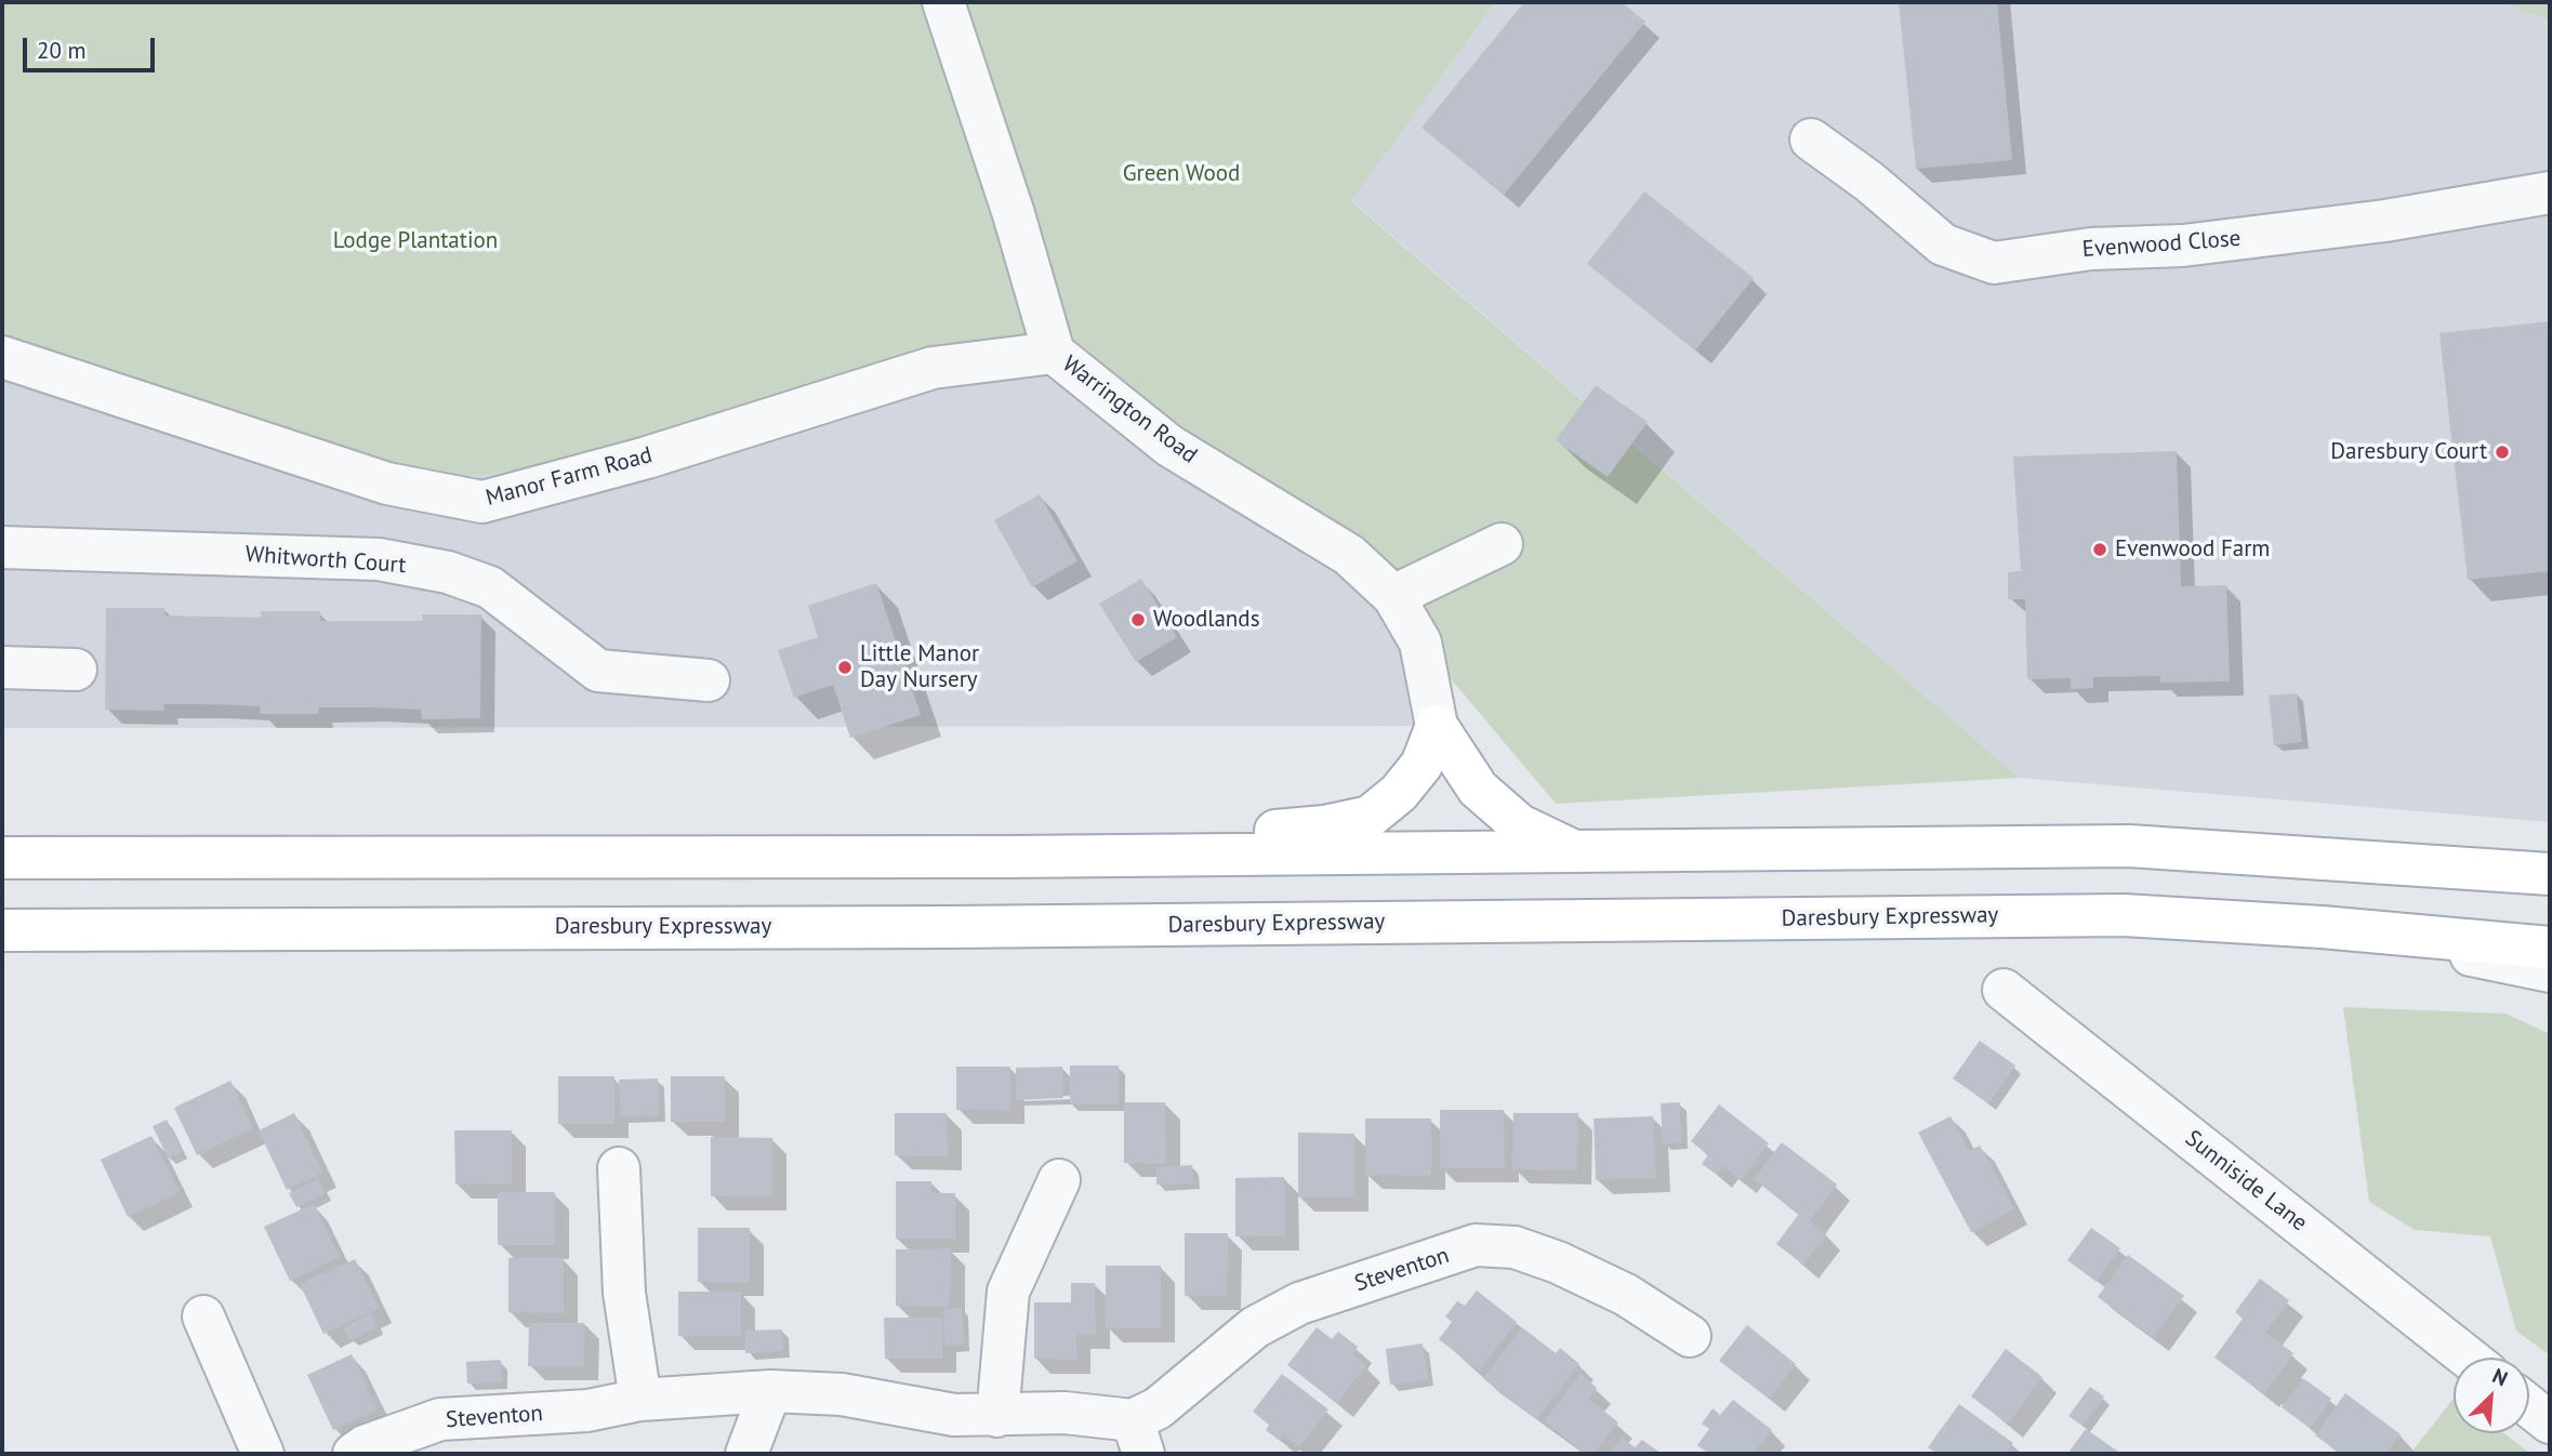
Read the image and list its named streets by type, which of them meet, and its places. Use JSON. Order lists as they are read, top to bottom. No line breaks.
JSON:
{"streets":{"main road":["Daresbury Expressway"],"street":["Evenwood Close","Warrington Road","Manor Farm Road","Whitworth Court","Sunniside Lane","Steventon"]},"crossings":[["Warrington Road","Manor Farm Road"]],"parks":["Green Wood","Lodge Plantation"],"places":["Daresbury Court","Evenwood Farm","Woodlands","Little Manor Day Nursery"],"scale_bar":"20 m","north":"top right"}
